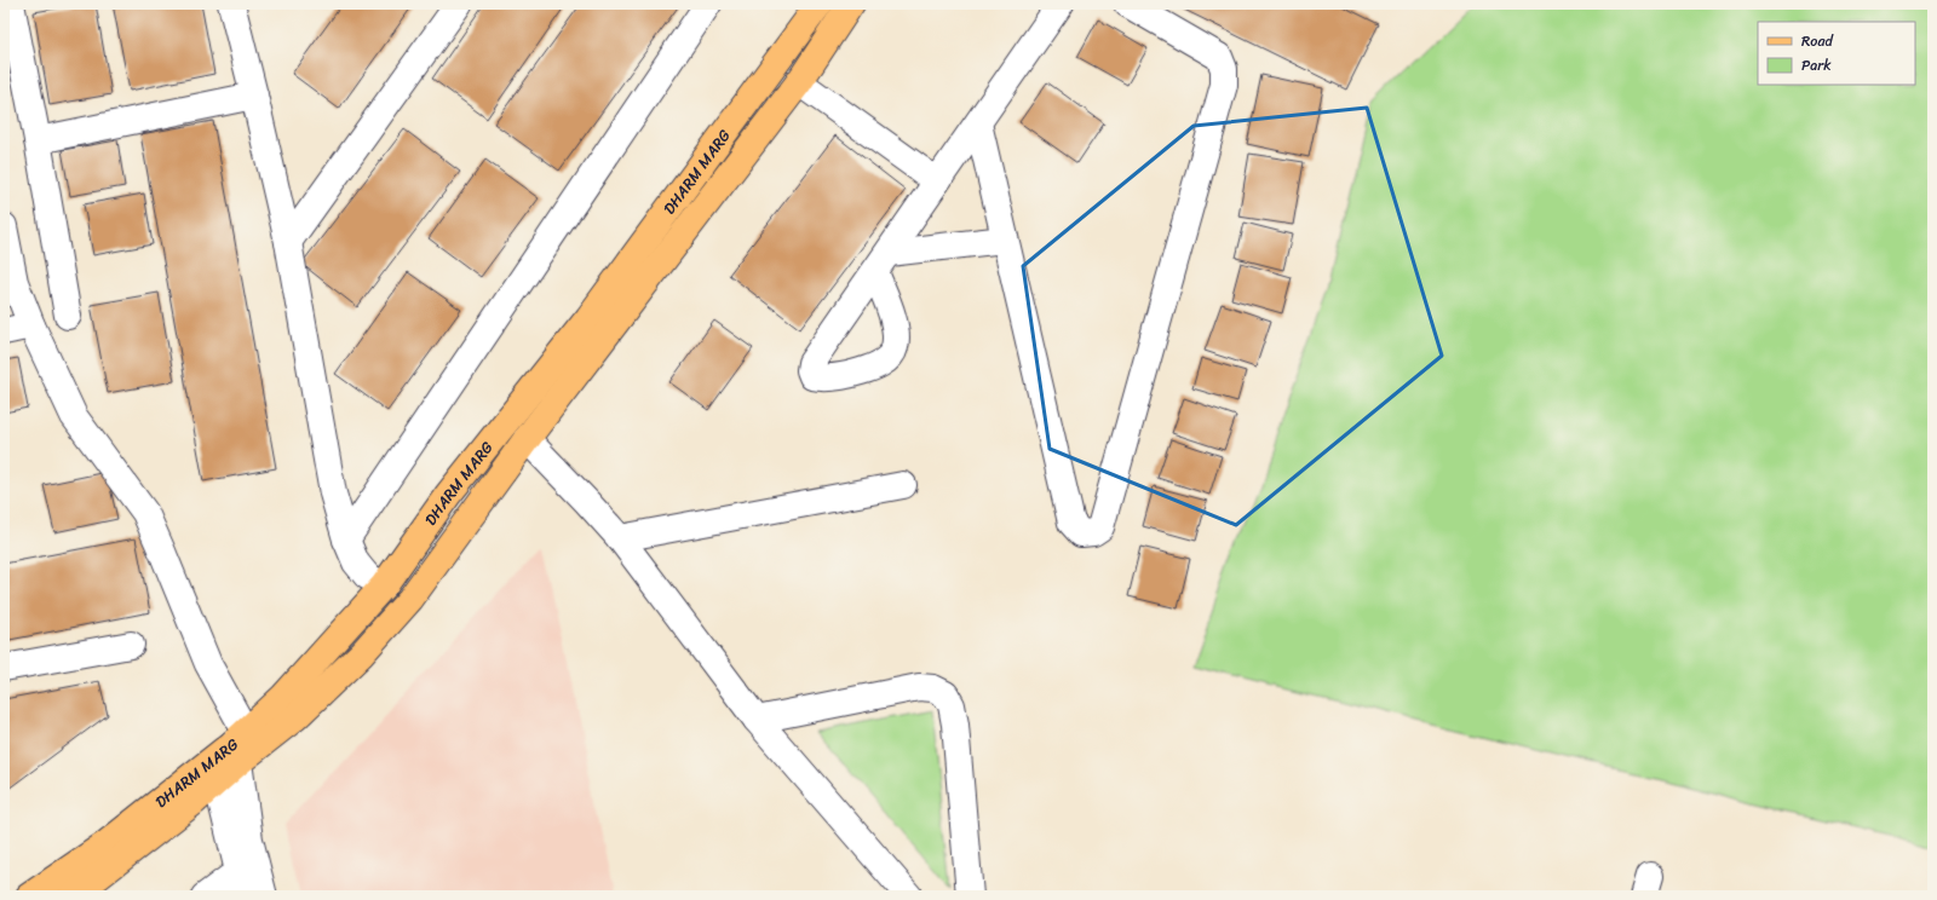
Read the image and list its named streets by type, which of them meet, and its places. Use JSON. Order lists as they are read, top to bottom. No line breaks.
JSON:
{"streets":{"main road":["DHARM MARG"]},"legend":["Road","Park"]}
